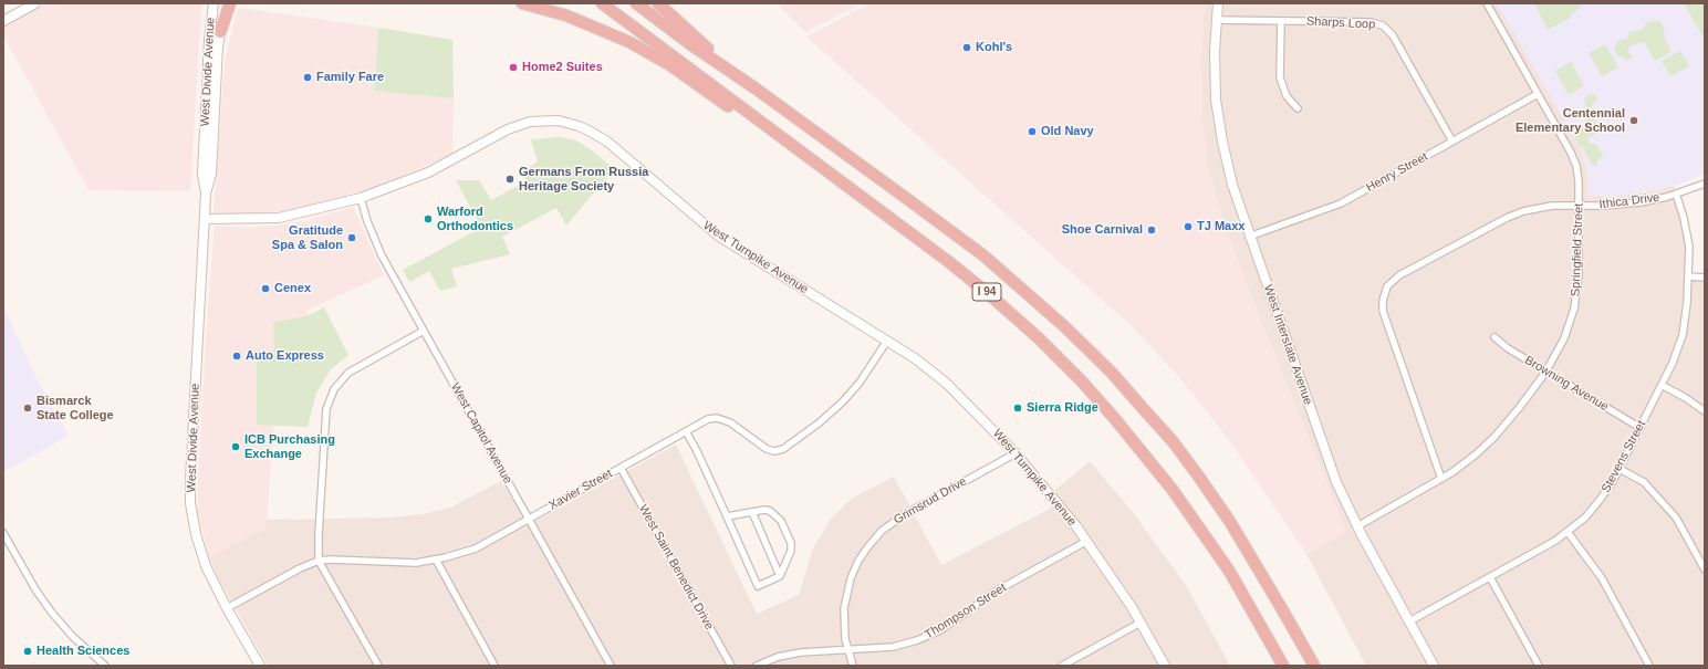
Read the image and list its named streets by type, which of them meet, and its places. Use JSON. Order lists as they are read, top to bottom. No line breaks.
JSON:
{"streets":{"highway":["I 94"],"street":["Sharps Loop","West Divide Avenue","Henry Street","Ithica Drive","Springfield Street","West Turnpike Avenue","West Interstate Avenue","Browning Avenue","West Capitol Avenue","Stevens Street","Xavier Street","Grimsrud Drive","West Saint Benedict Drive","Thompson Street"]},"crossings":[["Sharps Loop","Henry Street"],["Sharps Loop","West Interstate Avenue"],["West Divide Avenue","West Turnpike Avenue"],["West Divide Avenue","Xavier Street"],["Henry Street","Springfield Street"],["Henry Street","West Interstate Avenue"],["Ithica Drive","Springfield Street"],["Ithica Drive","Stevens Street"],["Springfield Street","West Interstate Avenue"],["Springfield Street","Browning Avenue"],["West Turnpike Avenue","West Capitol Avenue"],["West Turnpike Avenue","Xavier Street"],["West Turnpike Avenue","Grimsrud Drive"],["West Turnpike Avenue","Thompson Street"],["West Interstate Avenue","Stevens Street"],["Browning Avenue","Stevens Street"],["West Capitol Avenue","Xavier Street"],["Xavier Street","West Saint Benedict Drive"],["Grimsrud Drive","Thompson Street"]],"places":["Kohl's","Home2 Suites","Family Fare","Centennial Elementary School","Old Navy","Germans From Russia Heritage Society","Warford Orthodontics","TJ Maxx","Shoe Carnival","Gratitude Spa & Salon","Cenex","Auto Express","Bismarck State College","Sierra Ridge","ICB Purchasing Exchange","Health Sciences"]}
